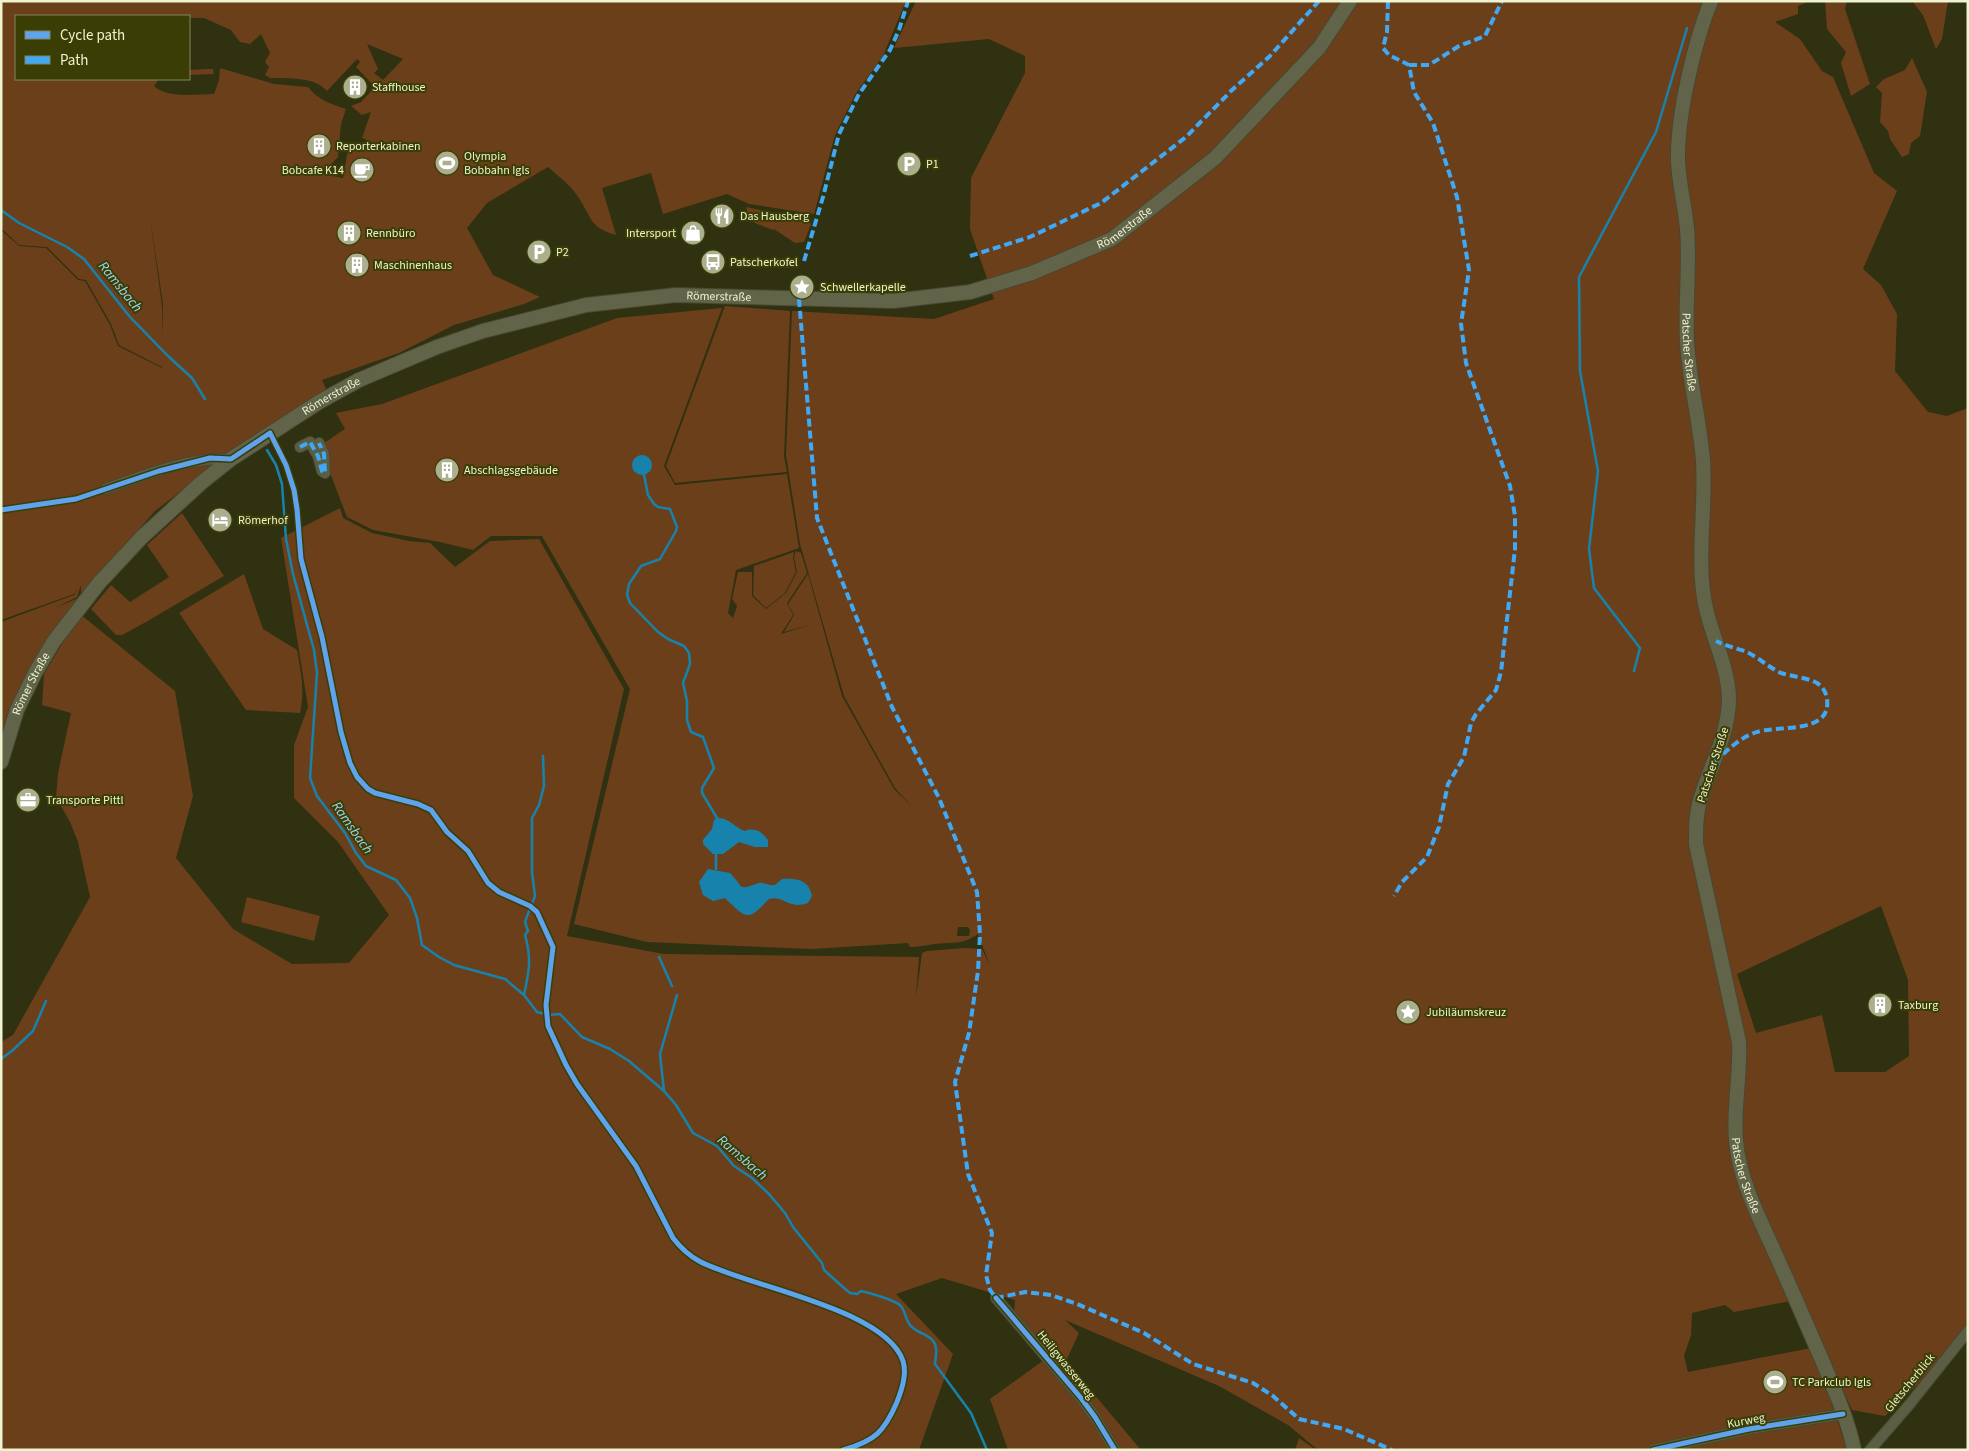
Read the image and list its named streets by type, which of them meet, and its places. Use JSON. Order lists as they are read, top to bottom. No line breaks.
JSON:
{"streets":{"main road":["Römerstraße","Patscher Straße","Römer Straße"],"street":["Heiligwasserweg","Gletscherblick","Kurweg"]},"crossings":[["Römerstraße","Römer Straße"],["Patscher Straße","Kurweg"]],"water":["Ramsbach"],"places":{"building":["Staffhouse","Reporterkabinen","Rennbüro","Maschinenhaus","Abschlagsgebäude","Taxburg"],"sports":["Olympia Bobbahn Igls","TC Parkclub Igls"],"parking":["P1","P2"],"cafe":["Bobcafe K14"],"restaurant":["Das Hausberg"],"shop":["Intersport"],"bus stop":["Patscherkofel"],"place":["Schwellerkapelle","Jubiläumskreuz"],"hotel":["Römerhof"],"office":["Transporte Pittl"]},"legend":["Cycle path","Path"]}
